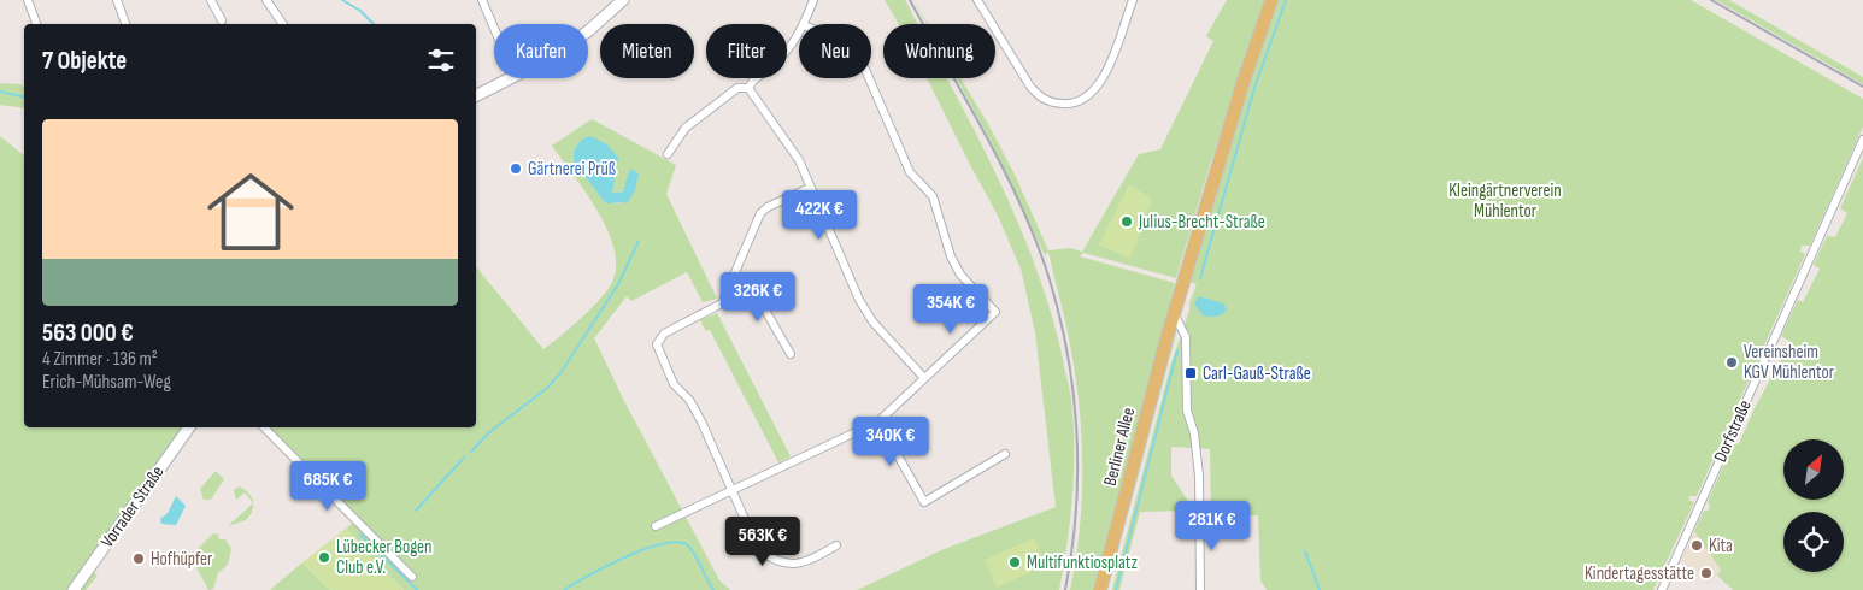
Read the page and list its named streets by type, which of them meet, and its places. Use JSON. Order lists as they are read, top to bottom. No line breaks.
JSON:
{"streets":{"main road":["Berliner Allee"],"street":["Dorfstraße","Vorrader Straße"]},"parks":["Kleingärtnerverein Mühlentor"],"places":{"other":["Gärtnerei Prüß","Julius-Brecht-Straße","Vereinsheim KGV Mühlentor","Kita","Lübecker Bogen Club e.V.","Hofhüpfer","Multifunktiosplatz","Kindertagesstätte"],"transit":["Carl-Gauß-Straße"]},"north":"top right","page":{"chip":["Kaufen","Mieten","Filter","Neu","Wohnung"],"heading":"7 Objekte","list":[{"name":"563 000 €","note":"4 Zimmer · 136 m² · Erich-Mühsam-Weg"}],"price":["422K €","326K €","354K €","340K €","685K €","281K €","563K €"]}}
